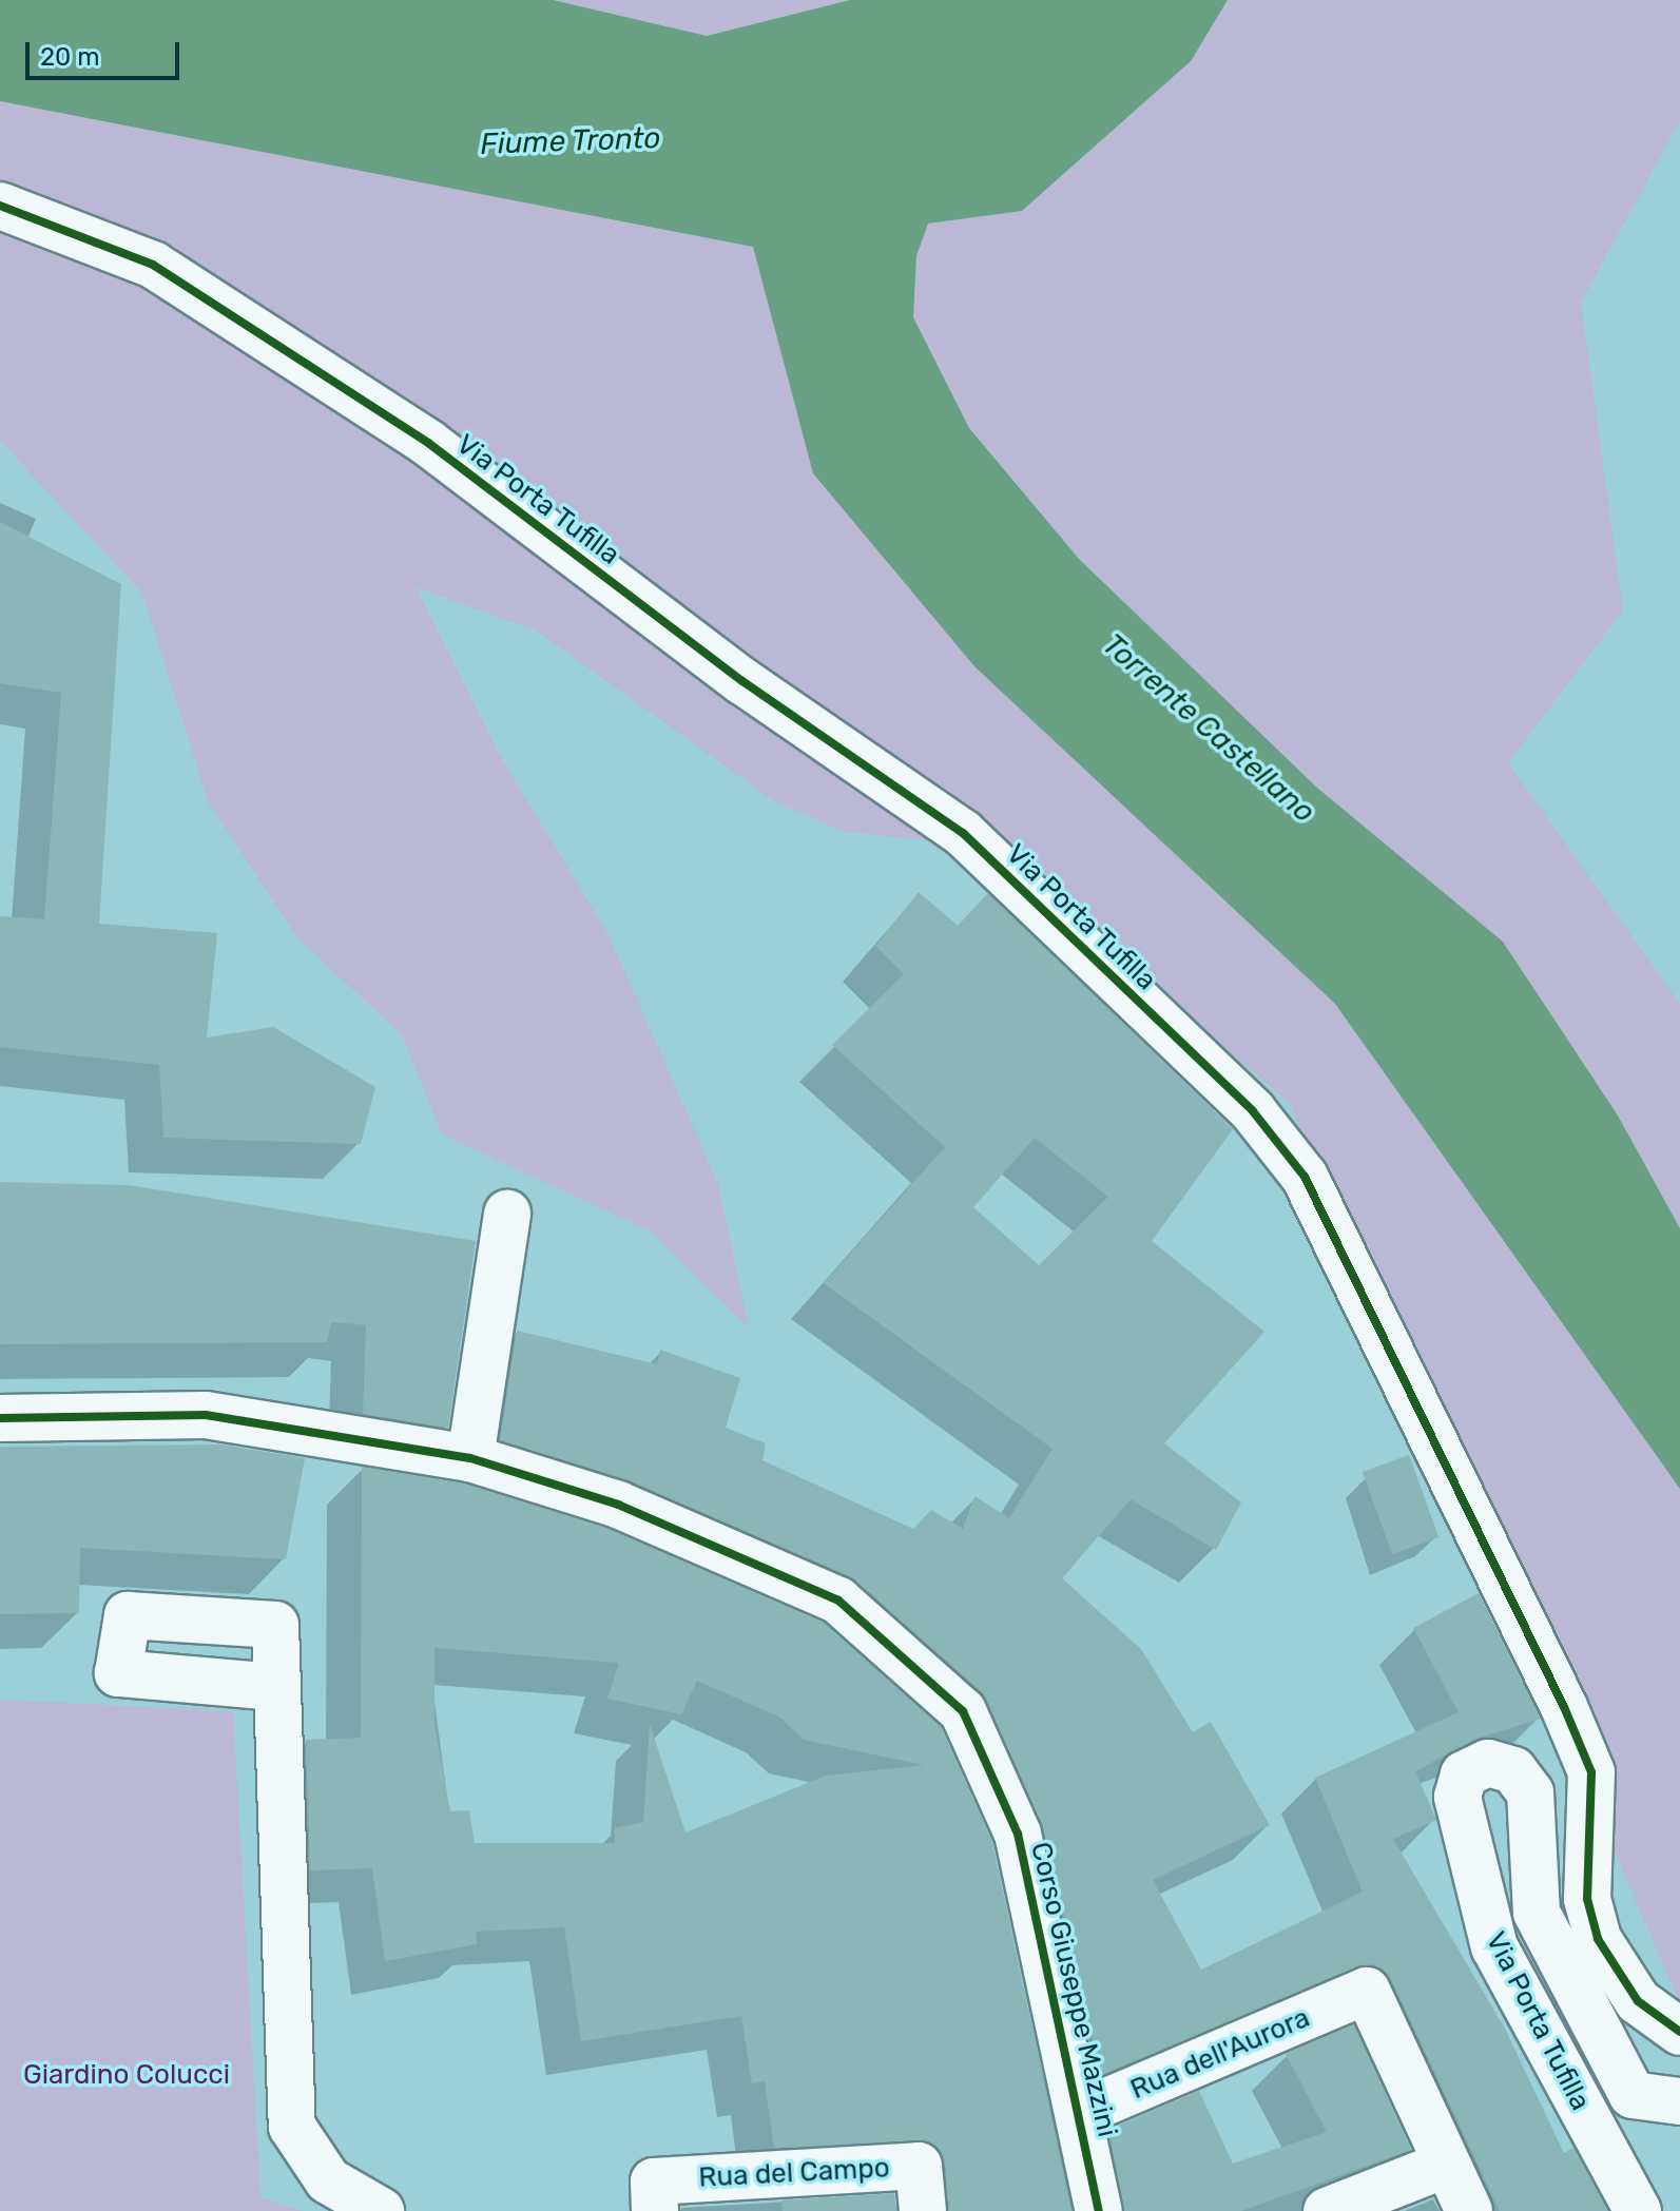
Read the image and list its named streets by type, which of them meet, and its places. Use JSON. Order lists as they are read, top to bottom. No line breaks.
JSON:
{"streets":{"street":["Via Porta Tufilla","Corso Giuseppe Mazzini","Rua dell'Aurora","Rua del Campo"]},"crossings":[["Corso Giuseppe Mazzini","Rua dell'Aurora"]],"water":["Fiume Tronto","Torrente Castellano"],"parks":["Giardino Colucci"],"scale_bar":"20 m"}
